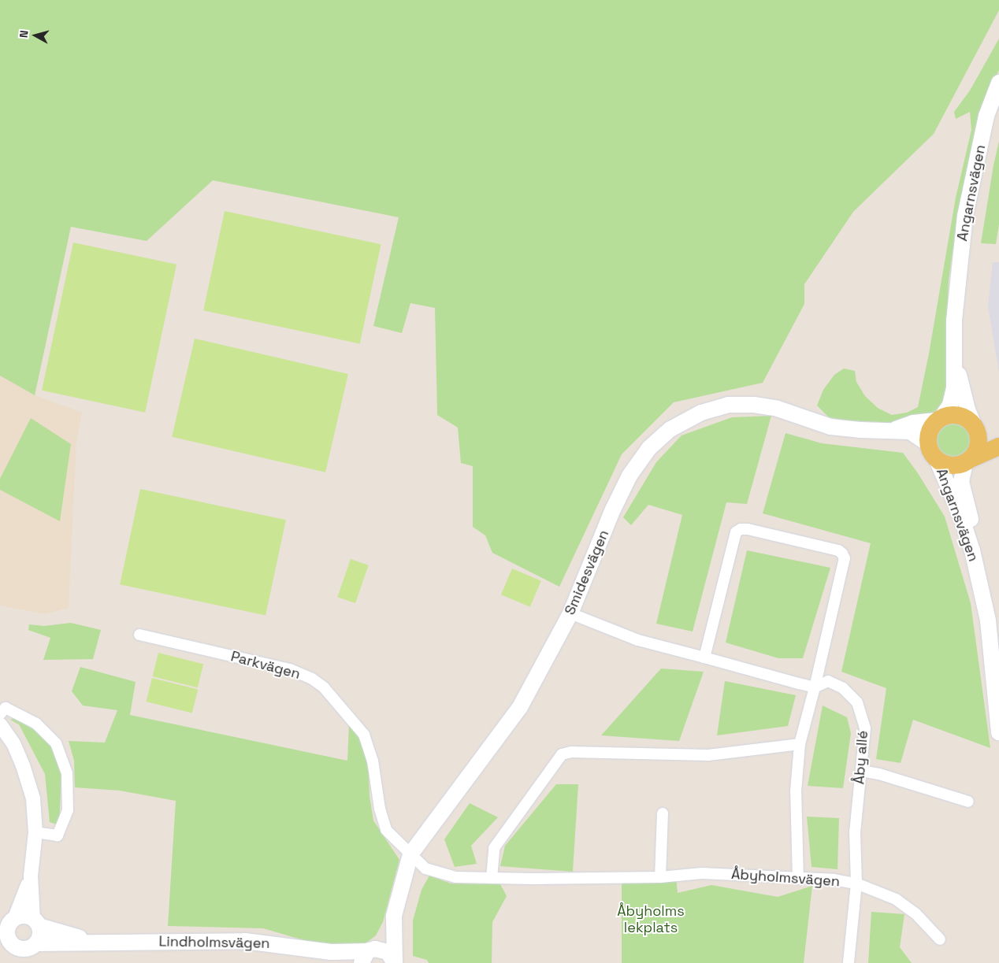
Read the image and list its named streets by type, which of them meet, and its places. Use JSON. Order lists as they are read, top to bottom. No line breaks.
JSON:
{"streets":{"main road":["Angarnsvägen","Smidesvägen","Lindholmsvägen"],"street":["Parkvägen","Åby allé","Åbyholmsvägen"]},"crossings":[["Angarnsvägen","Smidesvägen"],["Smidesvägen","Parkvägen"],["Smidesvägen","Åbyholmsvägen"],["Parkvägen","Åbyholmsvägen"],["Åby allé","Åbyholmsvägen"]],"parks":["Åbyholms lekplats"],"north":"left"}
